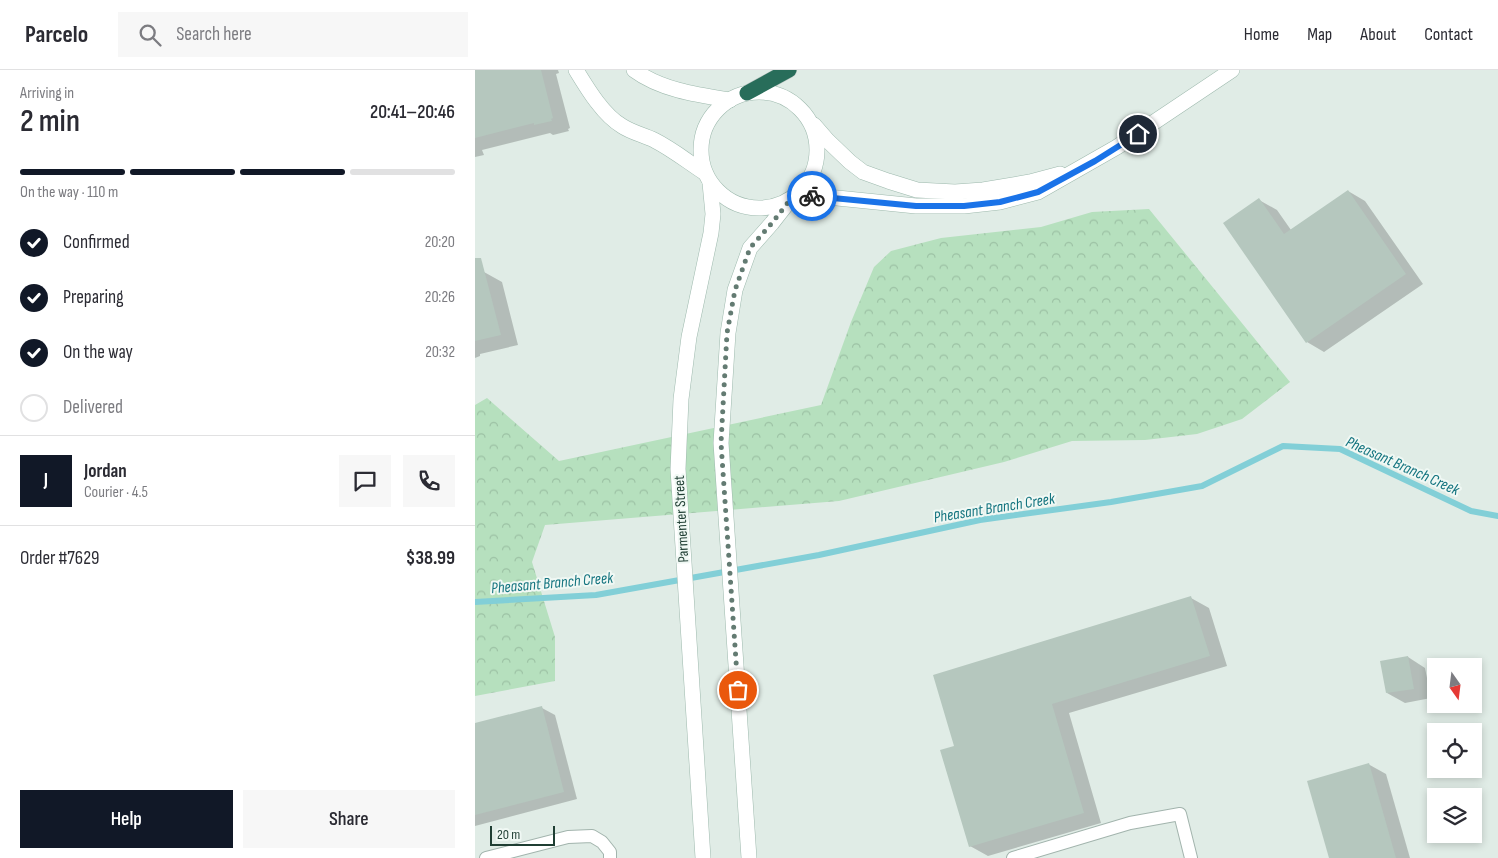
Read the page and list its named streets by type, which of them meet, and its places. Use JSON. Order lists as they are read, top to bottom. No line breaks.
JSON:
{"streets":{"street":["Parmenter Street"]},"water":["Pheasant Branch Creek"],"scale_bar":"20 m","north":"bottom","page":{"header":"Parcelo","search":"Search here","nav":["Home","Map","About","Contact"],"heading":["2 min","Arriving in","20:41–20:46"],"panel":["Jordan","Courier · 4.5","Order #7629","$38.99"],"bar":"On the way · 110 m","list":[["Confirmed","20:20"],["Preparing","20:26"],["On the way","20:32"],"Delivered"],"round":"J","buttons":["Help","Share"],"scale":"20 m"}}
